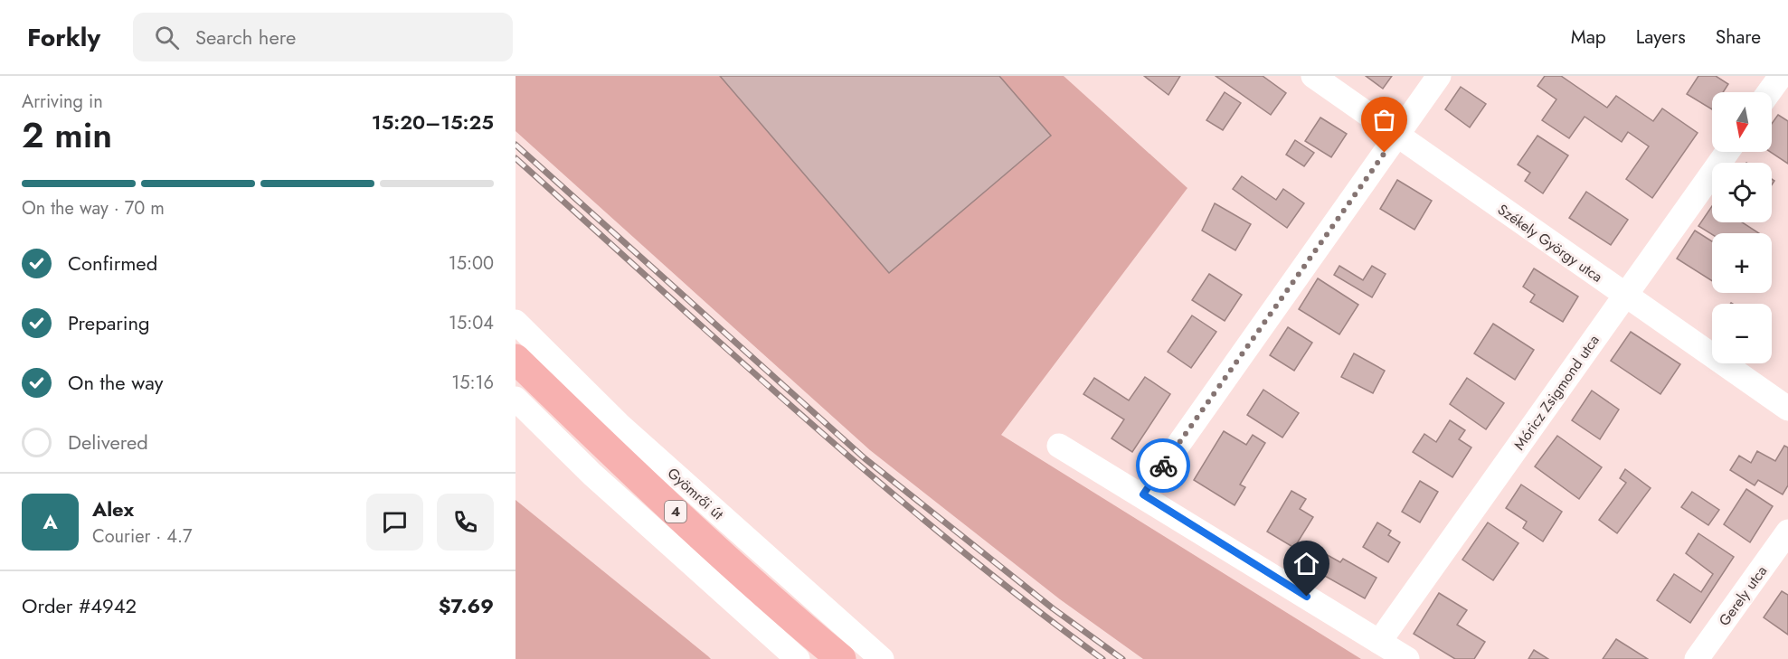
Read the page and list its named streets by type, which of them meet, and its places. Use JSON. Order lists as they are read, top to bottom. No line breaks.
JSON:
{"streets":{"main road":["4"],"street":["Székely György utca","Móricz Zsigmond utca","Gyömrői út","Gerely utca"]},"crossings":[["Székely György utca","Móricz Zsigmond utca"]],"north":"bottom","page":{"header":"Forkly","search":"Search here","nav":["Map","Layers","Share"],"heading":["2 min","Arriving in","15:20–15:25"],"panel":["Alex","Courier · 4.7","Order #4942","$7.69"],"map_buttons":["+","−"],"bar":"On the way · 70 m","list":[["Confirmed","15:00"],["Preparing","15:04"],["On the way","15:16"],"Delivered"],"round":"A"}}
